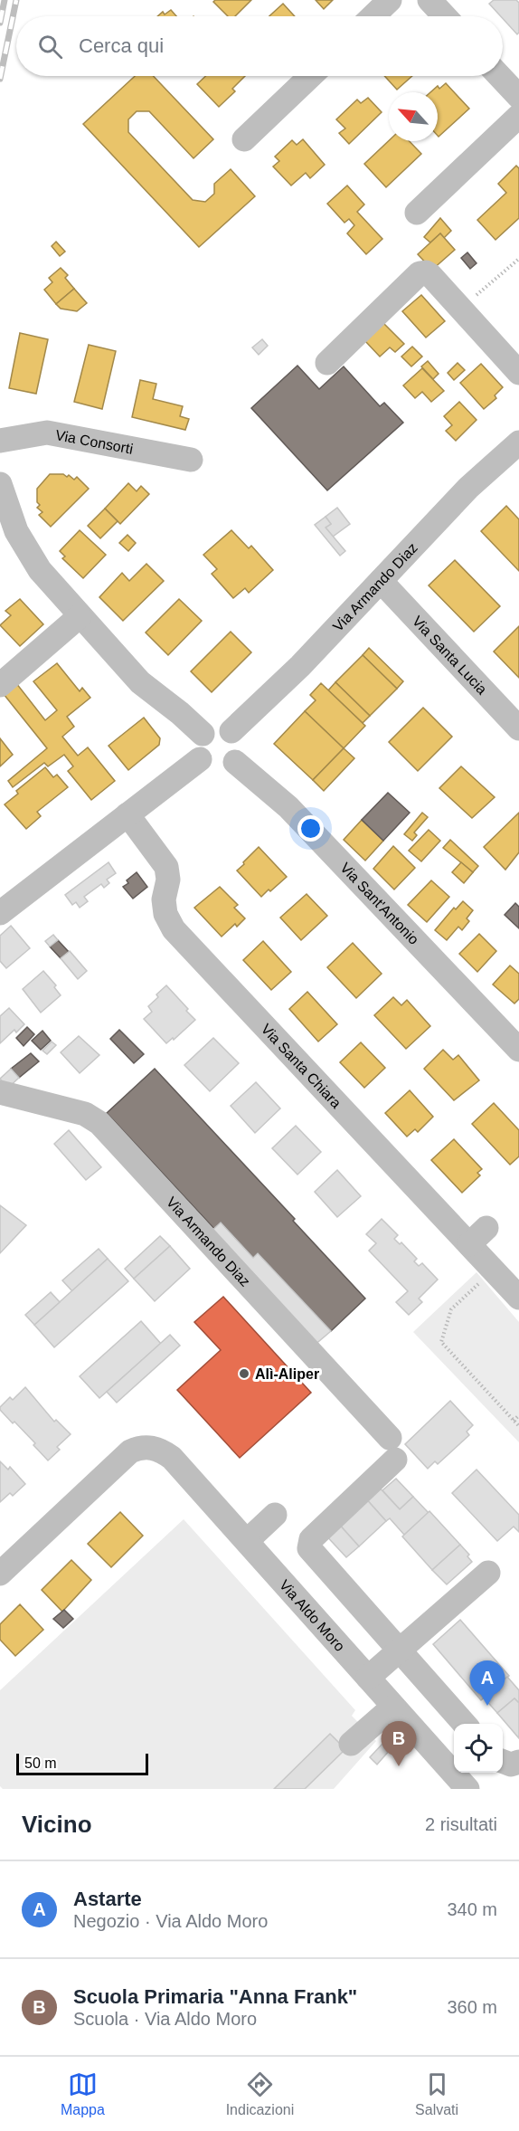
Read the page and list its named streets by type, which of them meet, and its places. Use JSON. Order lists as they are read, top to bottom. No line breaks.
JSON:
{"streets":{"street":["Via Consorti","Via Armando Diaz","Via Santa Lucia","Via Sant'Antonio","Via Santa Chiara","Via Aldo Moro"]},"crossings":[["Via Armando Diaz","Via Santa Lucia"],["Via Armando Diaz","Via Sant'Antonio"]],"places":["Alì-Aliper"],"scale_bar":"50 m","north":"top left","page":{"search":"Cerca qui","pins":["A","B"],"scale":"50 m","heading":["Vicino","2 risultati"],"list":[{"mark":"A","name":"Astarte","note":"Negozio · Via Aldo Moro","value":"340 m"},{"mark":"B","name":"Scuola Primaria \"Anna Frank\"","note":"Scuola · Via Aldo Moro","value":"360 m"}],"nav":["Mappa","Indicazioni","Salvati"]}}
